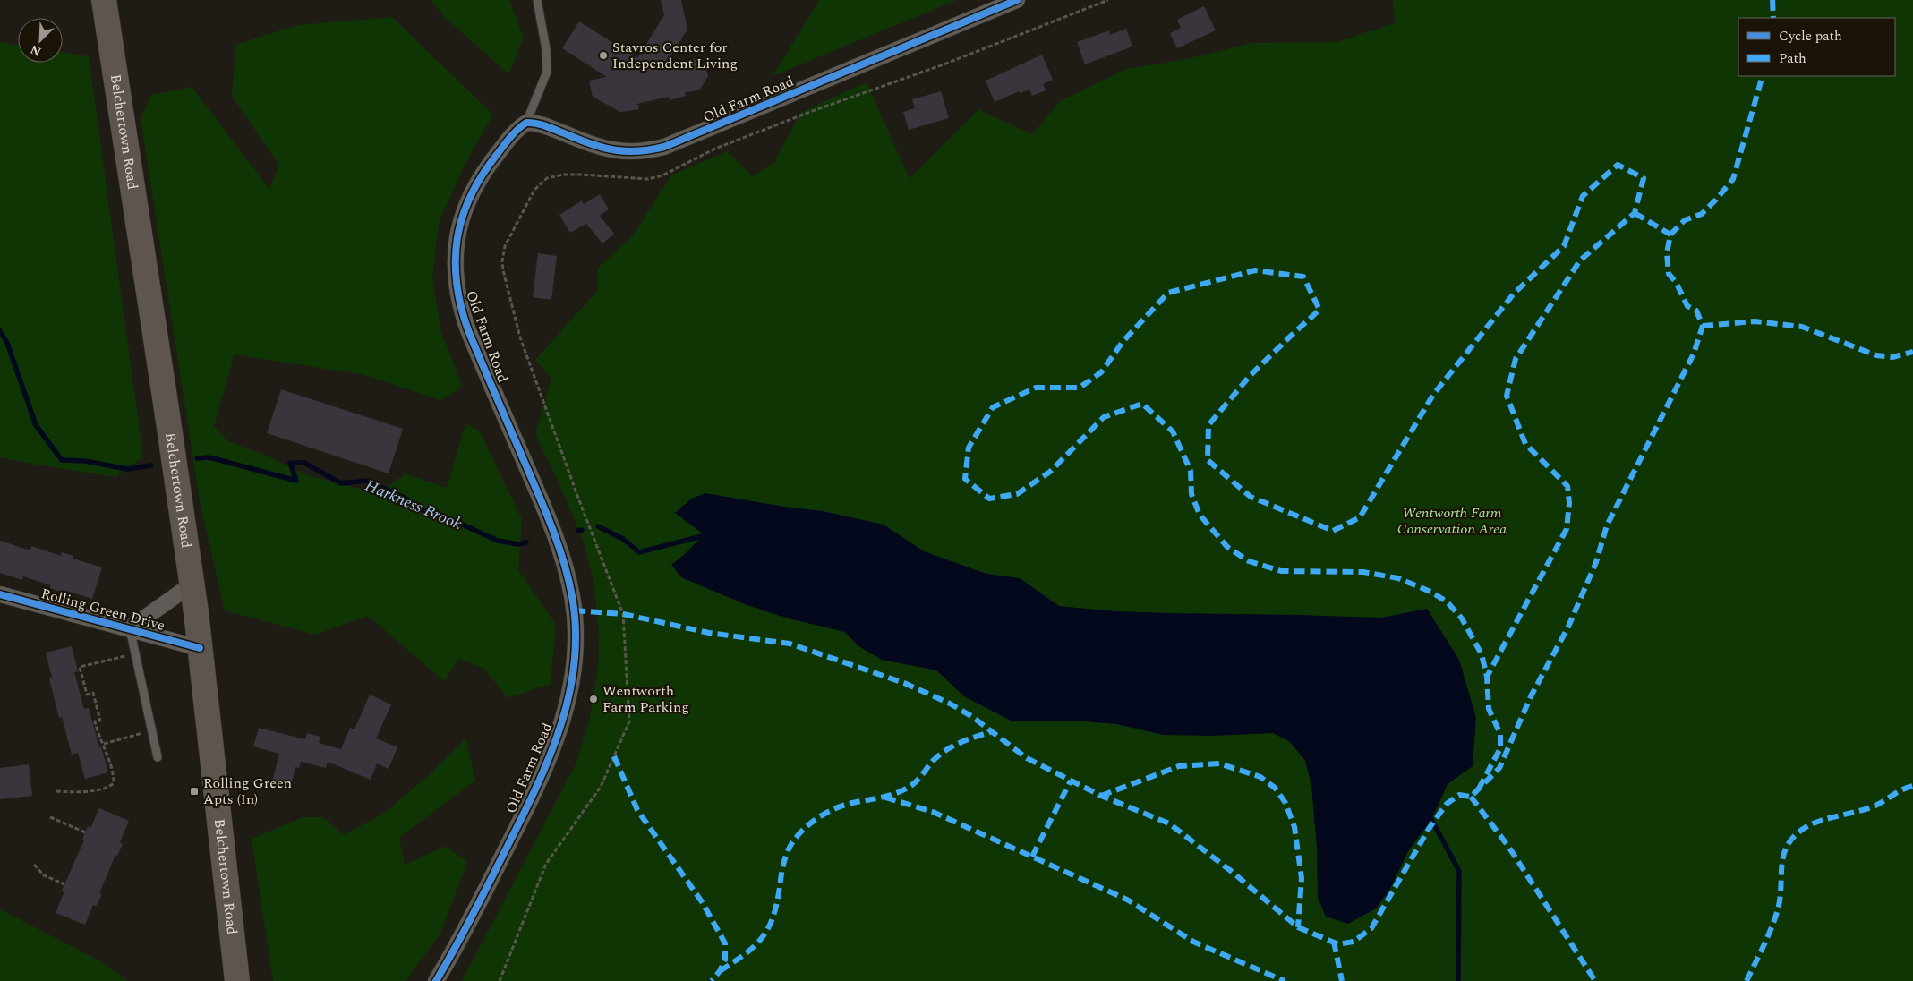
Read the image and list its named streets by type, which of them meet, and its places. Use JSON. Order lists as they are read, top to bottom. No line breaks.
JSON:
{"streets":{"highway":["Belchertown Road"],"street":["Old Farm Road","Rolling Green Drive"]},"crossings":[["Belchertown Road","Rolling Green Drive"]],"water":["Harkness Brook"],"parks":["Wentworth Farm Conservation Area"],"places":{"other":["Stavros Center for Independent Living","Wentworth Farm Parking"],"transit":["Rolling Green Apts (In)"]},"legend":["Cycle path","Path"],"north":"bottom left"}
